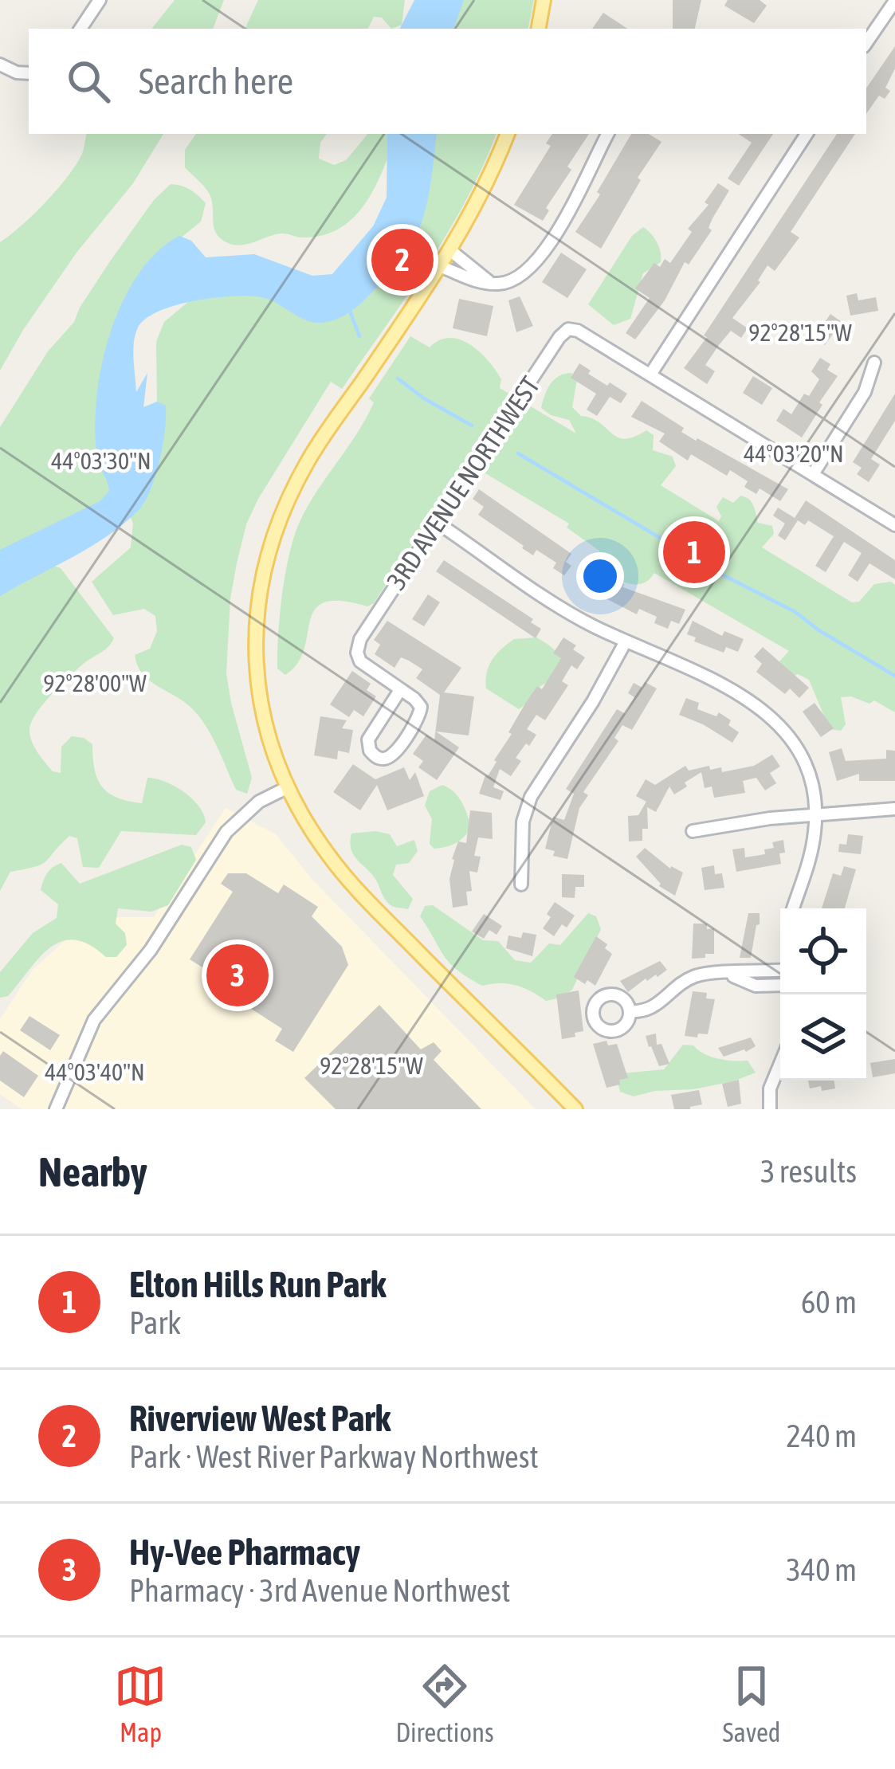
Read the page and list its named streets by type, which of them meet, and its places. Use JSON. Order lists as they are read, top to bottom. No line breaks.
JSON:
{"streets":{"street":["3RD AVENUE NORTHWEST"]},"page":{"search":"Search here","pins":["2","1","3"],"heading":["Nearby","3 results"],"list":[{"mark":"1","name":"Elton Hills Run Park","note":"Park","value":"60 m"},{"mark":"2","name":"Riverview West Park","note":"Park · West River Parkway Northwest","value":"240 m"},{"mark":"3","name":"Hy-Vee Pharmacy","note":"Pharmacy · 3rd Avenue Northwest","value":"340 m"}],"nav":["Map","Directions","Saved"]},"coordinates":["92°28'15\"W","44°03'20\"N","44°03'30\"N","92°28'00\"W","44°03'40\"N"]}
